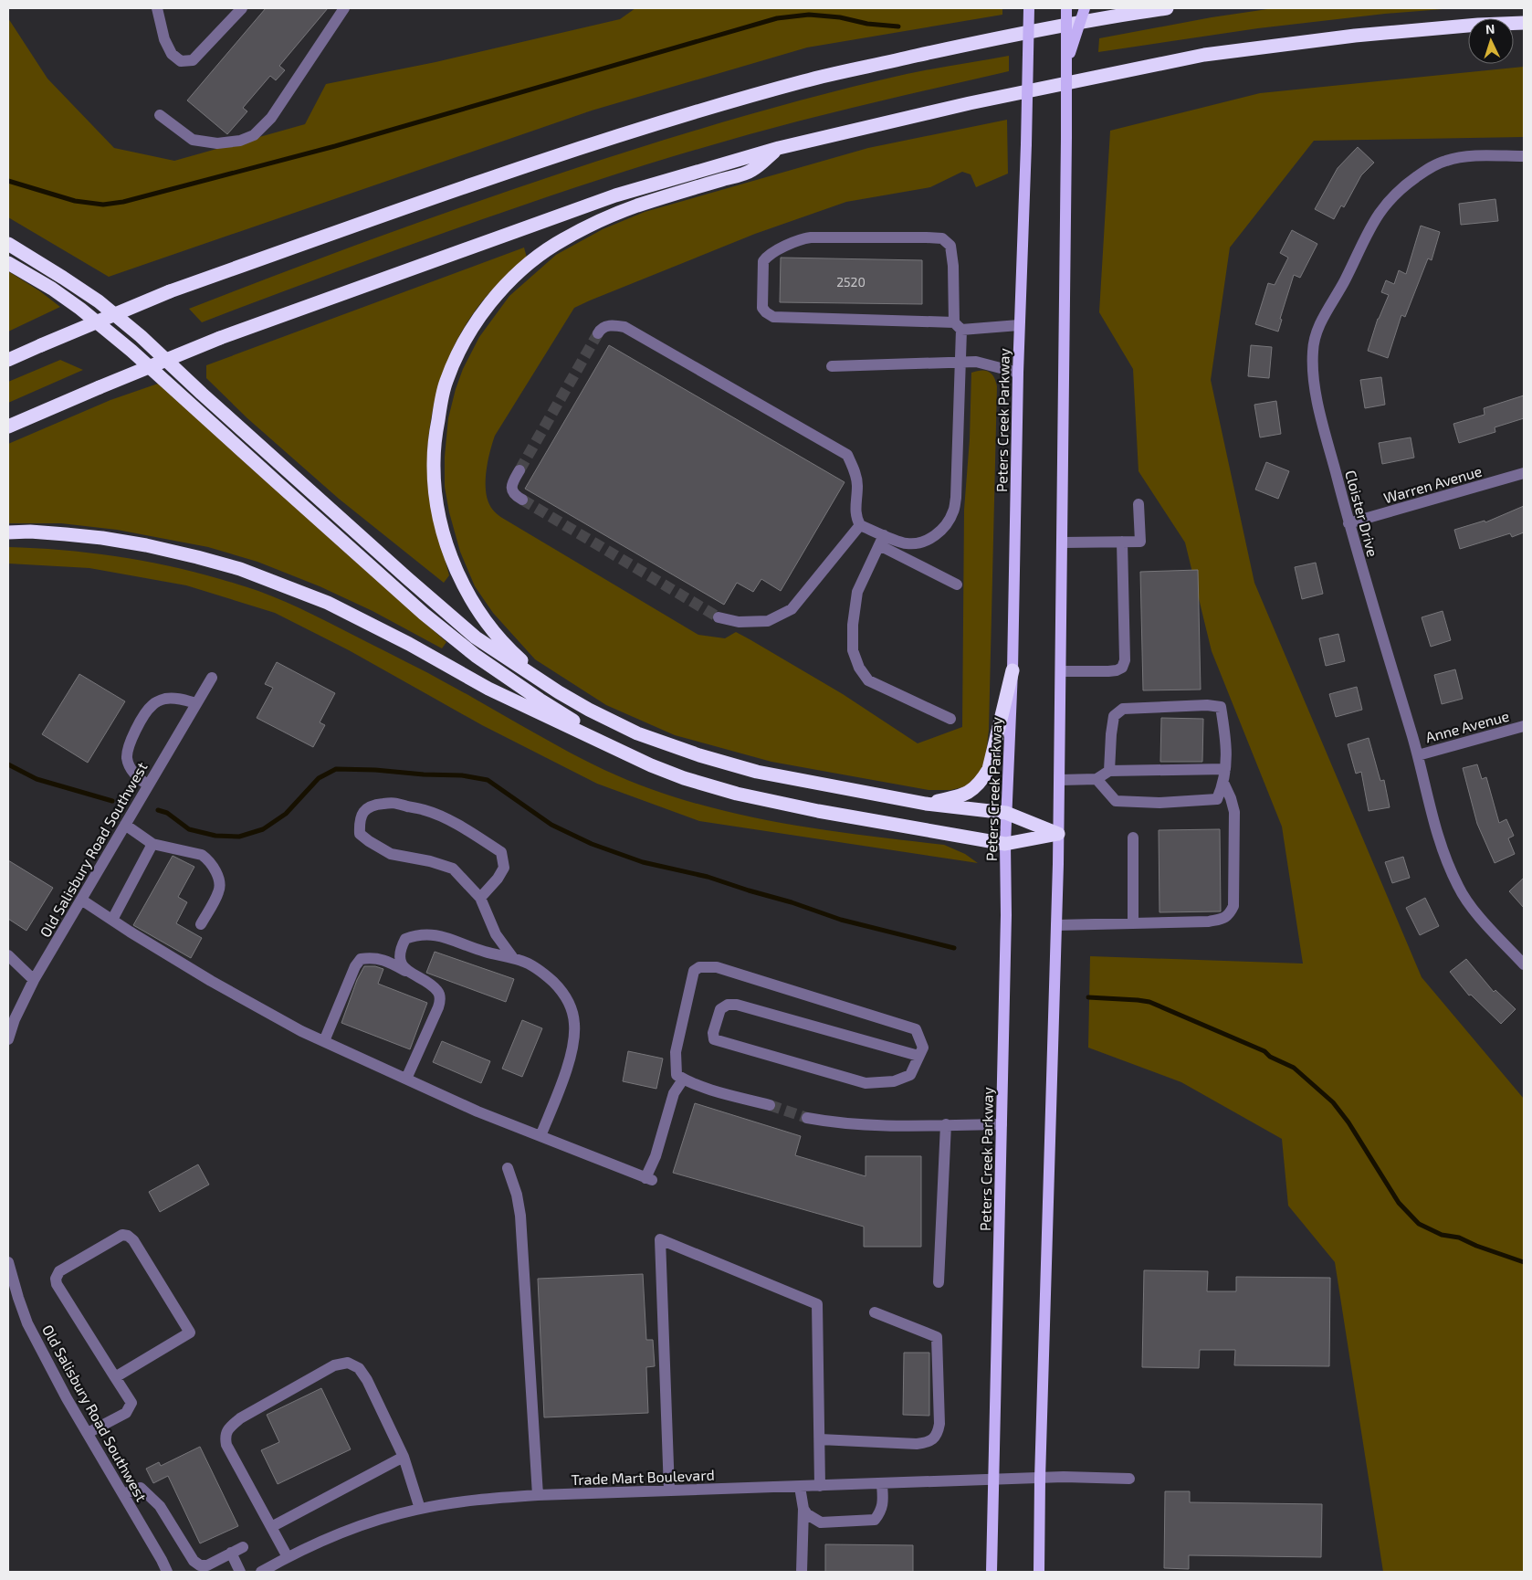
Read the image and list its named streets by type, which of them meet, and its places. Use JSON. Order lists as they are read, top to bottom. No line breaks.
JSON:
{"streets":{"main road":["Peters Creek Parkway"],"street":["Warren Avenue","Cloister Drive","Anne Avenue","Old Salisbury Road Southwest","Trade Mart Boulevard"]},"crossings":[["Peters Creek Parkway","Trade Mart Boulevard"],["Warren Avenue","Cloister Drive"],["Cloister Drive","Anne Avenue"]],"house_numbers":["2520"],"north":"top"}
